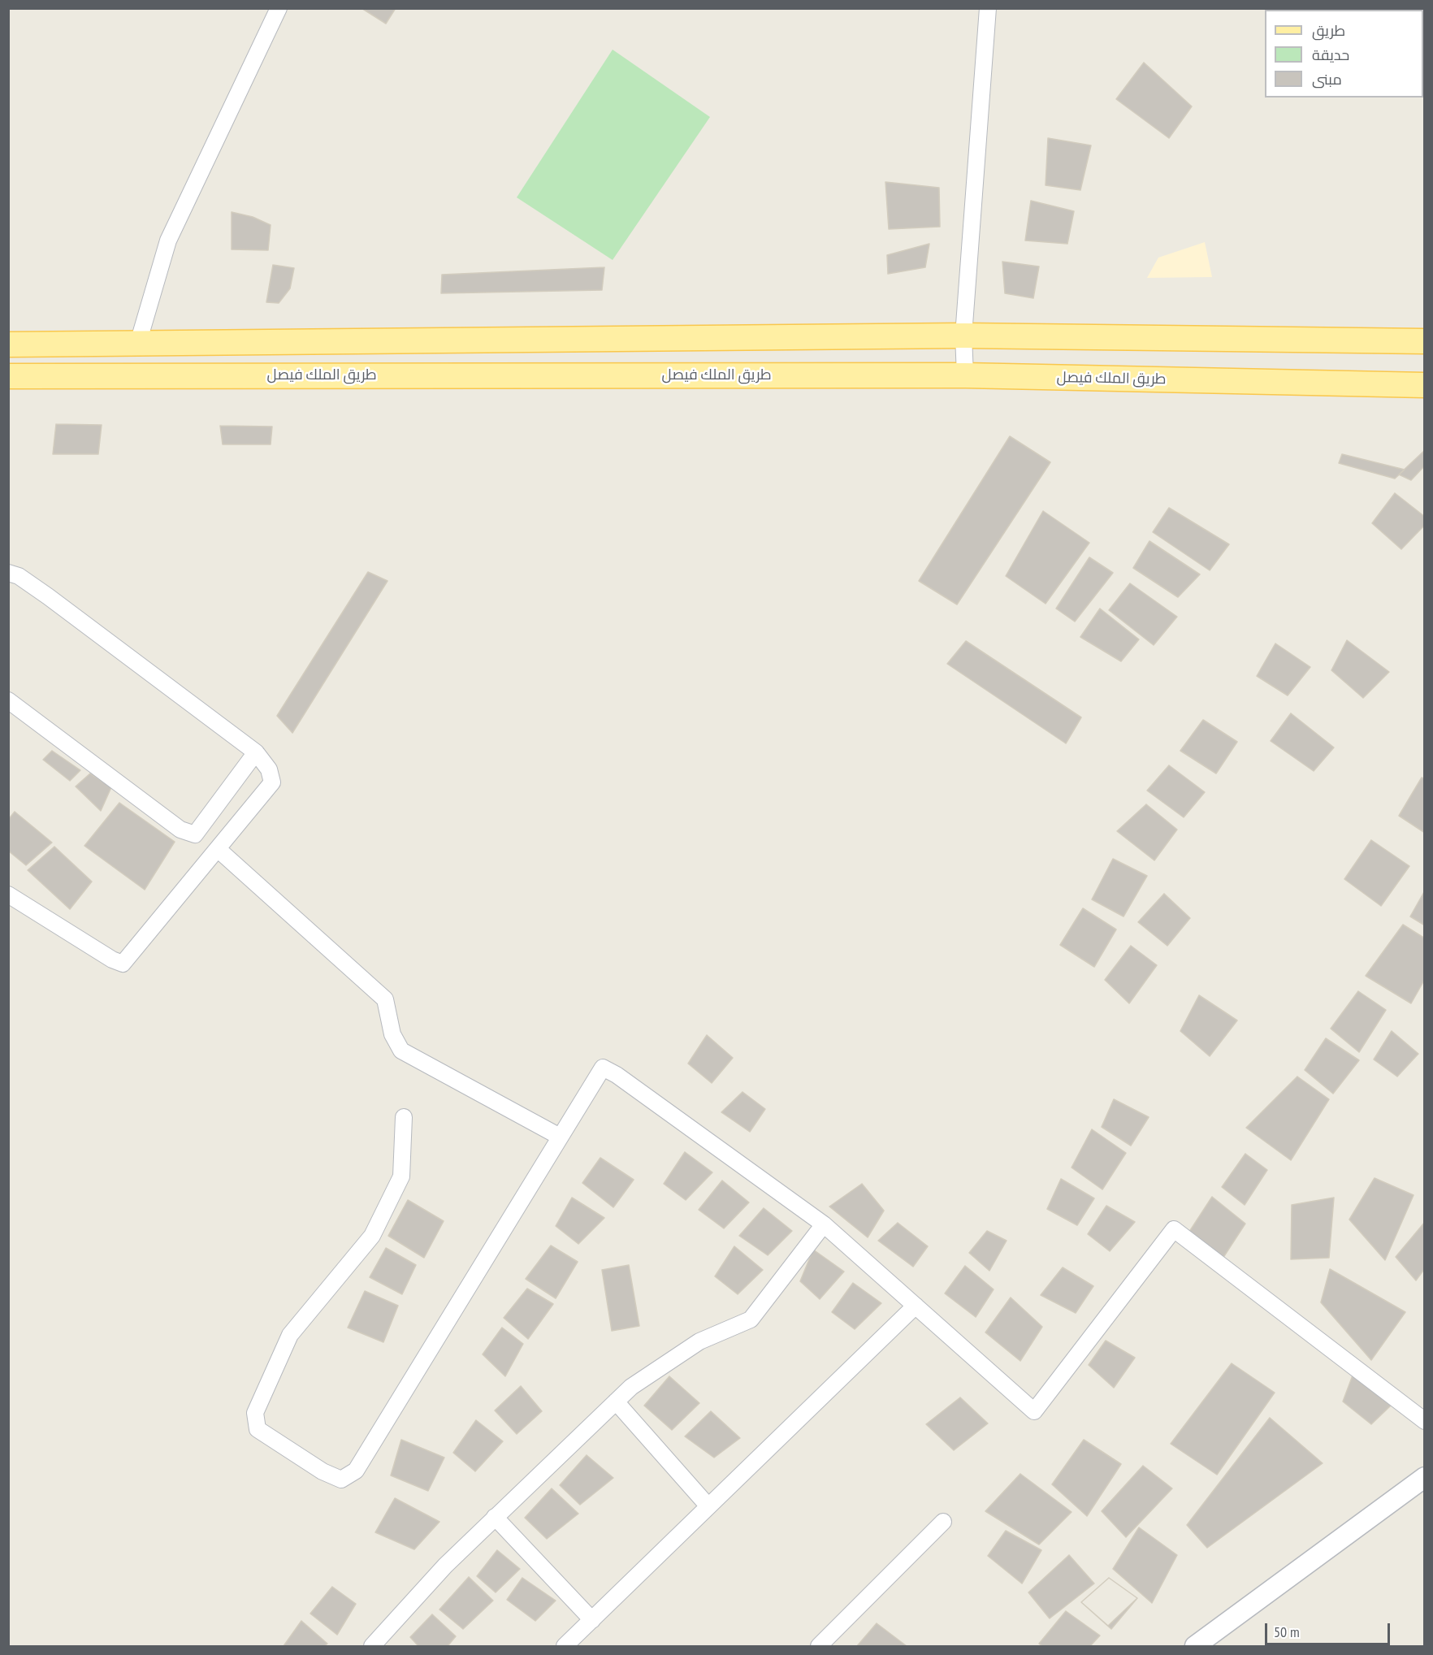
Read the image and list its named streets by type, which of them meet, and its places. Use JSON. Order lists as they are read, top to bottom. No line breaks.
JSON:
{"streets":{"main road":["طريق الملك فيصل"]},"legend":["طريق","حديقة","مبنى"],"scale_bar":"50 m"}
